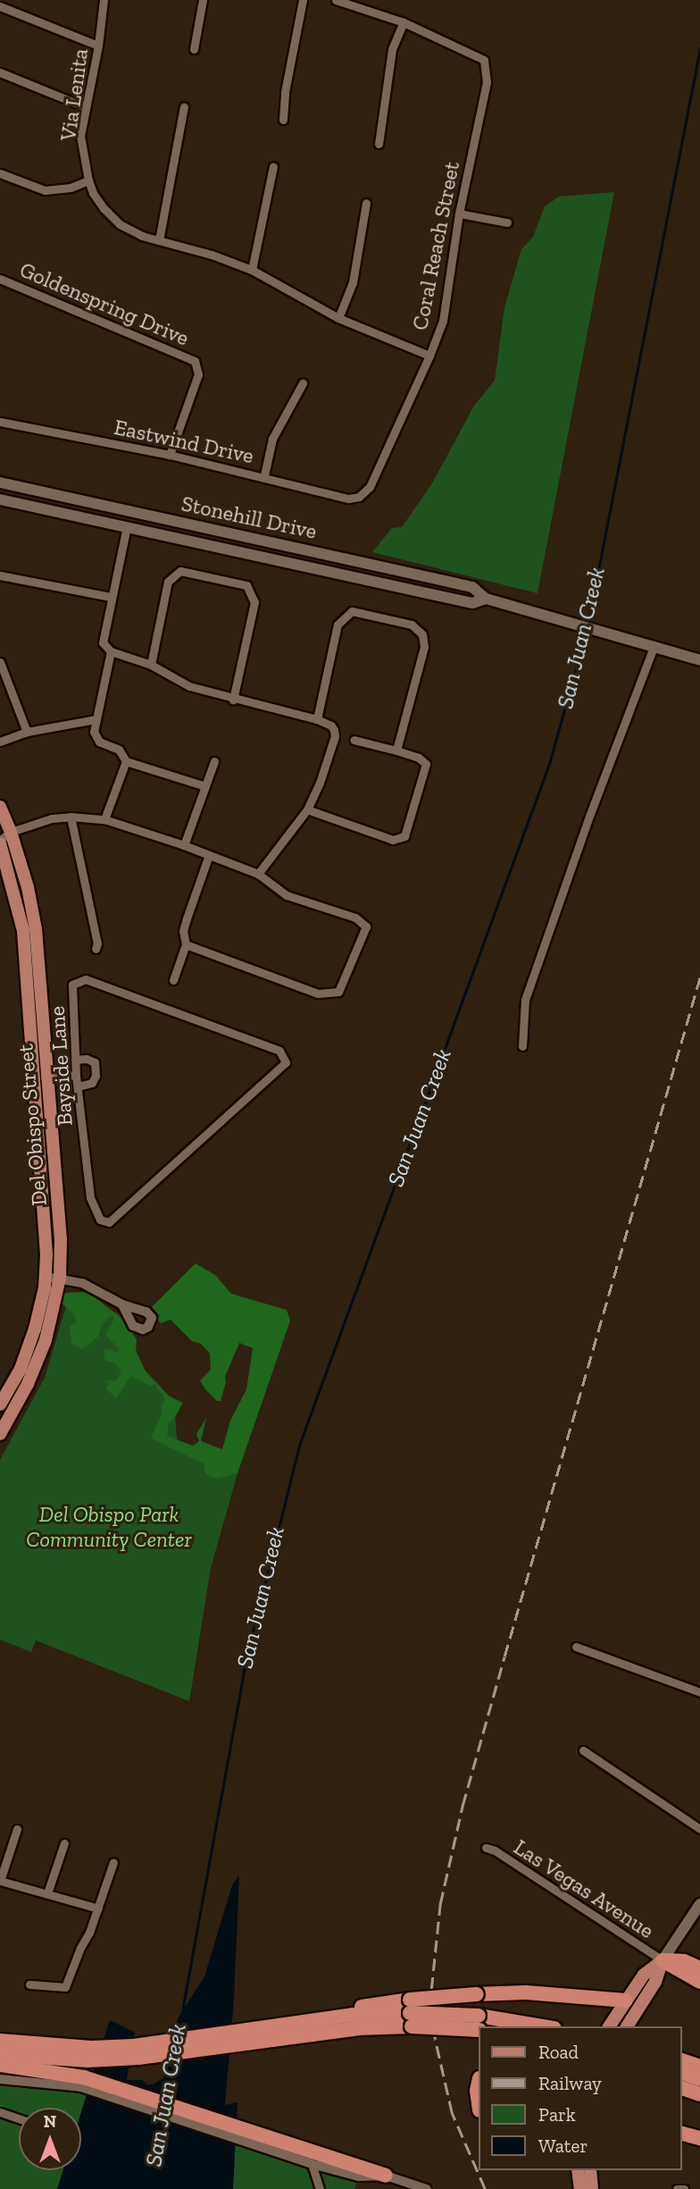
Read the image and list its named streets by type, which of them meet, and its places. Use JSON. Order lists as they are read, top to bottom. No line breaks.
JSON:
{"streets":{"main road":["Stonehill Drive","Del Obispo Street"],"street":["Via Lenita","Coral Reach Street","Goldenspring Drive","Eastwind Drive","Bayside Lane","Las Vegas Avenue"]},"crossings":[["Coral Reach Street","Eastwind Drive"],["Goldenspring Drive","Eastwind Drive"]],"water":["San Juan Creek"],"parks":["Del Obispo Park Community Center"],"legend":["Road","Railway","Park","Water"],"north":"top"}
